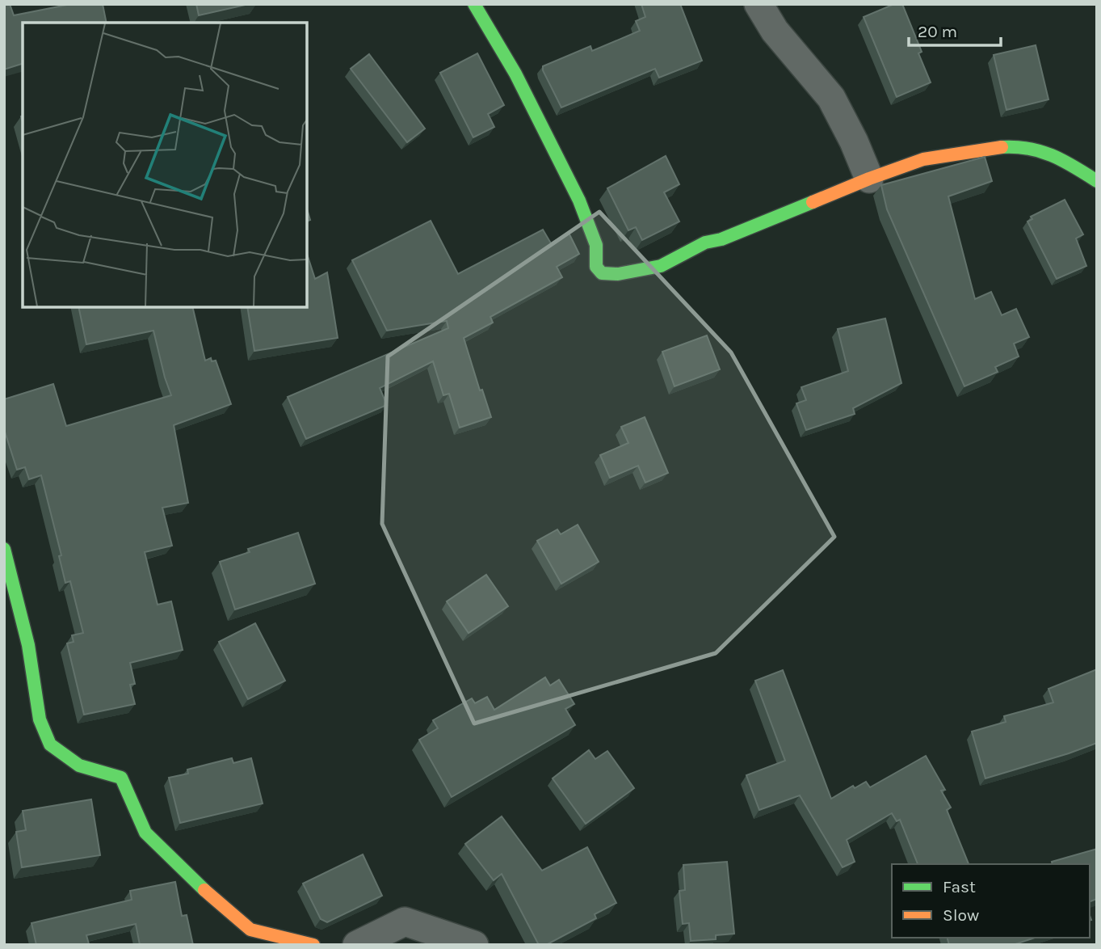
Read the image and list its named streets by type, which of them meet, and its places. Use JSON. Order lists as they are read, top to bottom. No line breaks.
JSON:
{"legend":["Fast","Slow"],"scale_bar":"20 m"}
